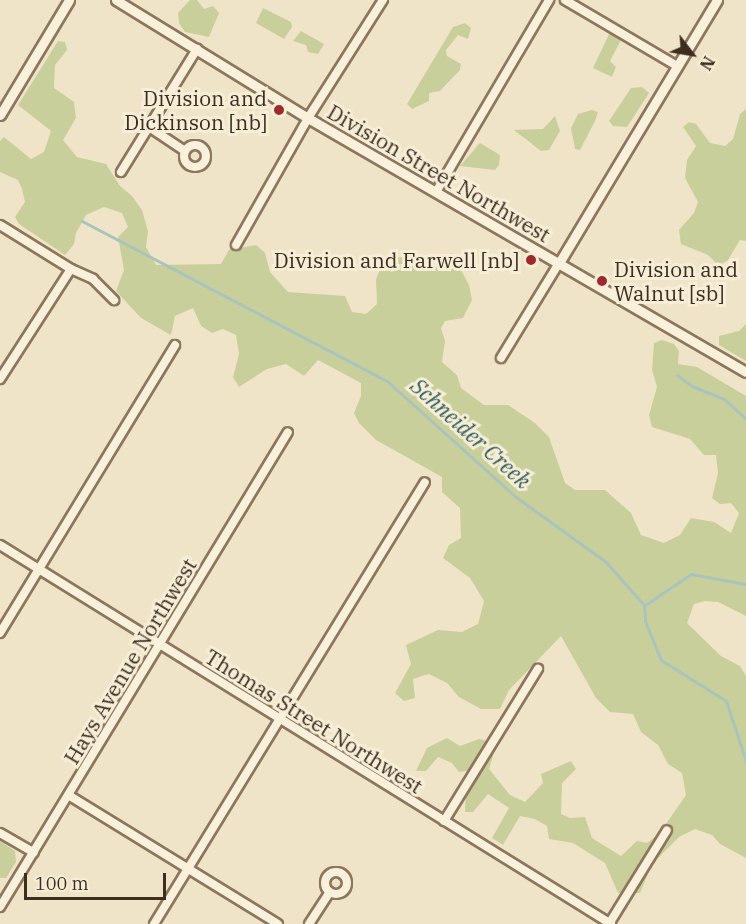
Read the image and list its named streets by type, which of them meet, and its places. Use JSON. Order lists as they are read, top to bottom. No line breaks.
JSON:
{"streets":{"street":["Division Street Northwest","Hays Avenue Northwest","Thomas Street Northwest"]},"crossings":[["Hays Avenue Northwest","Thomas Street Northwest"]],"water":["Schneider Creek"],"places":["Division and Dickinson [nb]","Division and Farwell [nb]","Division and Walnut [sb]"],"scale_bar":"100 m","north":"bottom right"}
